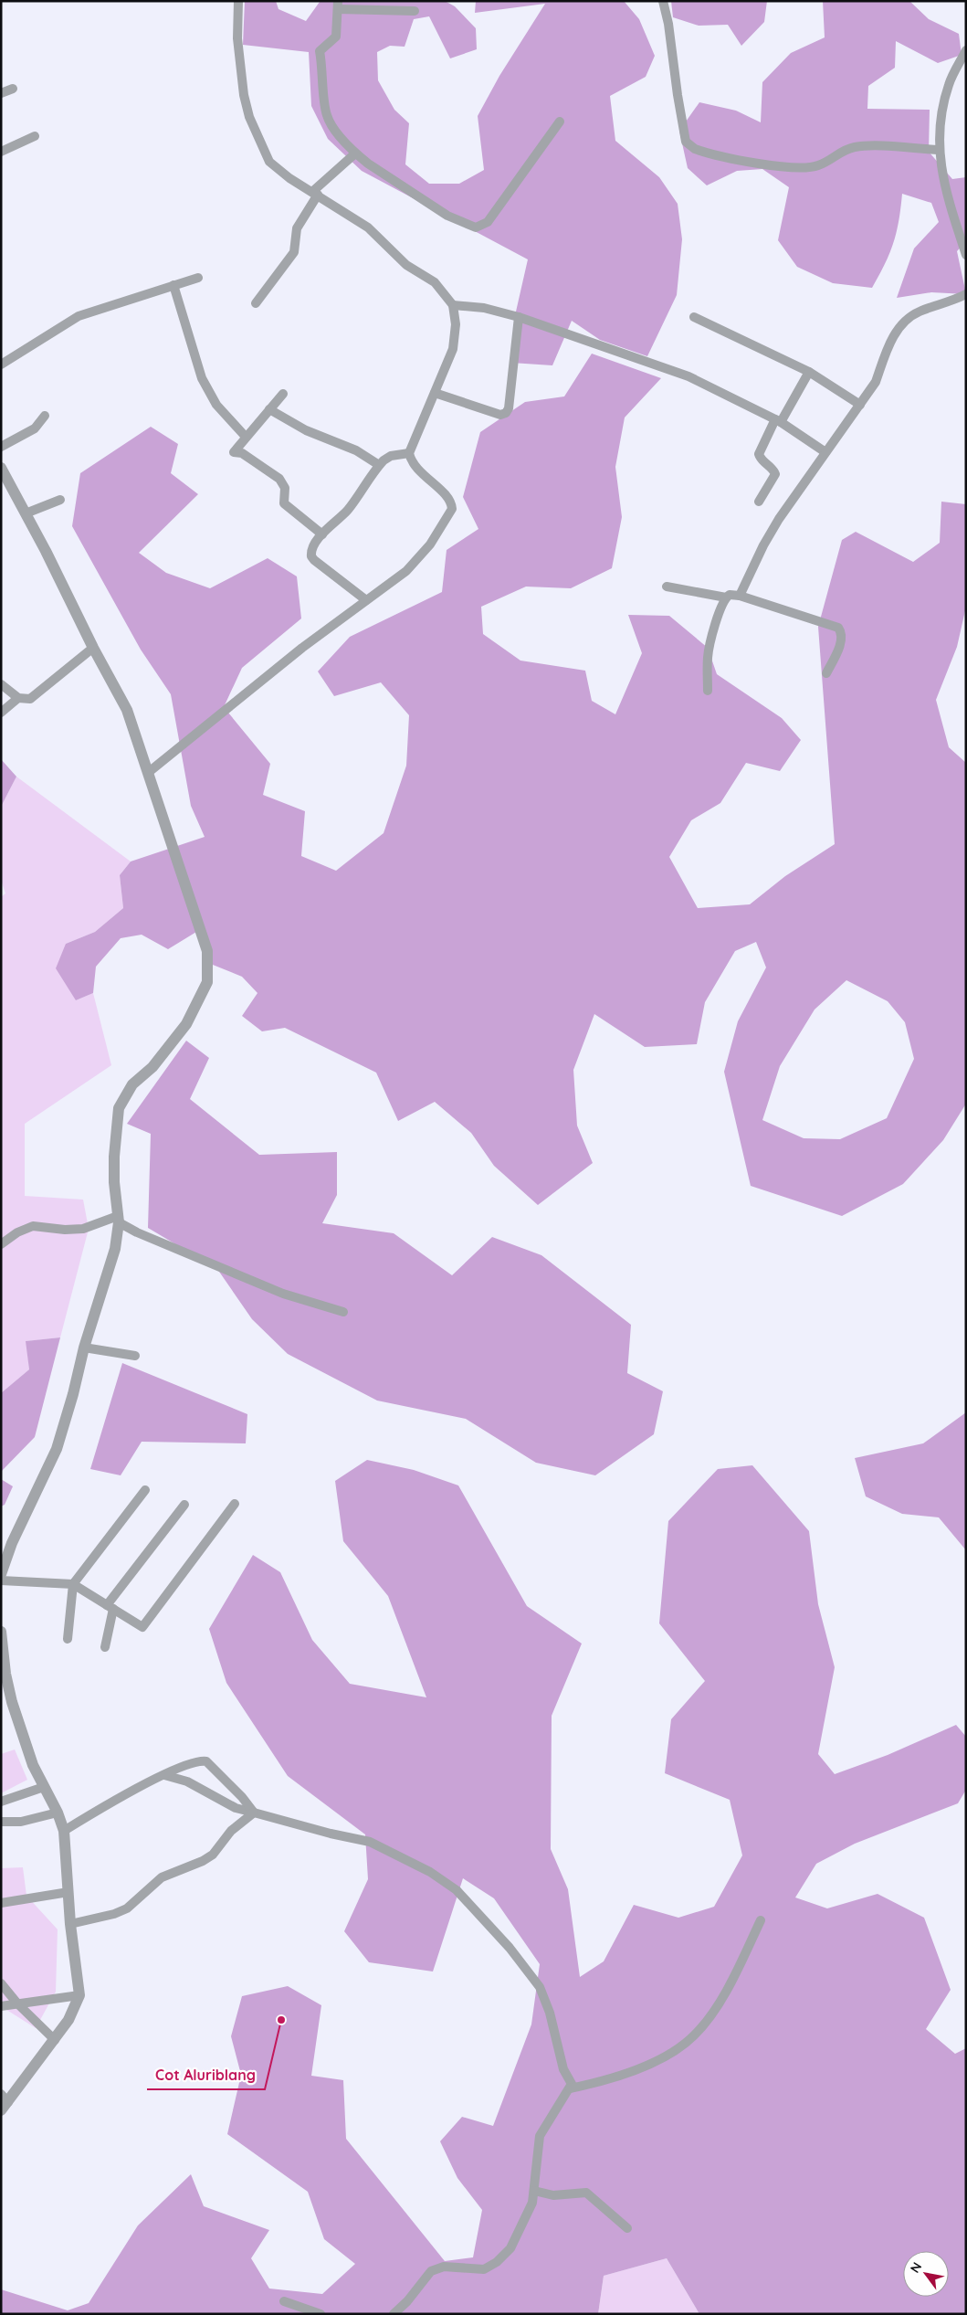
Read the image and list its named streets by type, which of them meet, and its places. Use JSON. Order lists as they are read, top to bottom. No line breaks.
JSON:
{"places":["Cot Aluriblang"],"north":"top left"}
